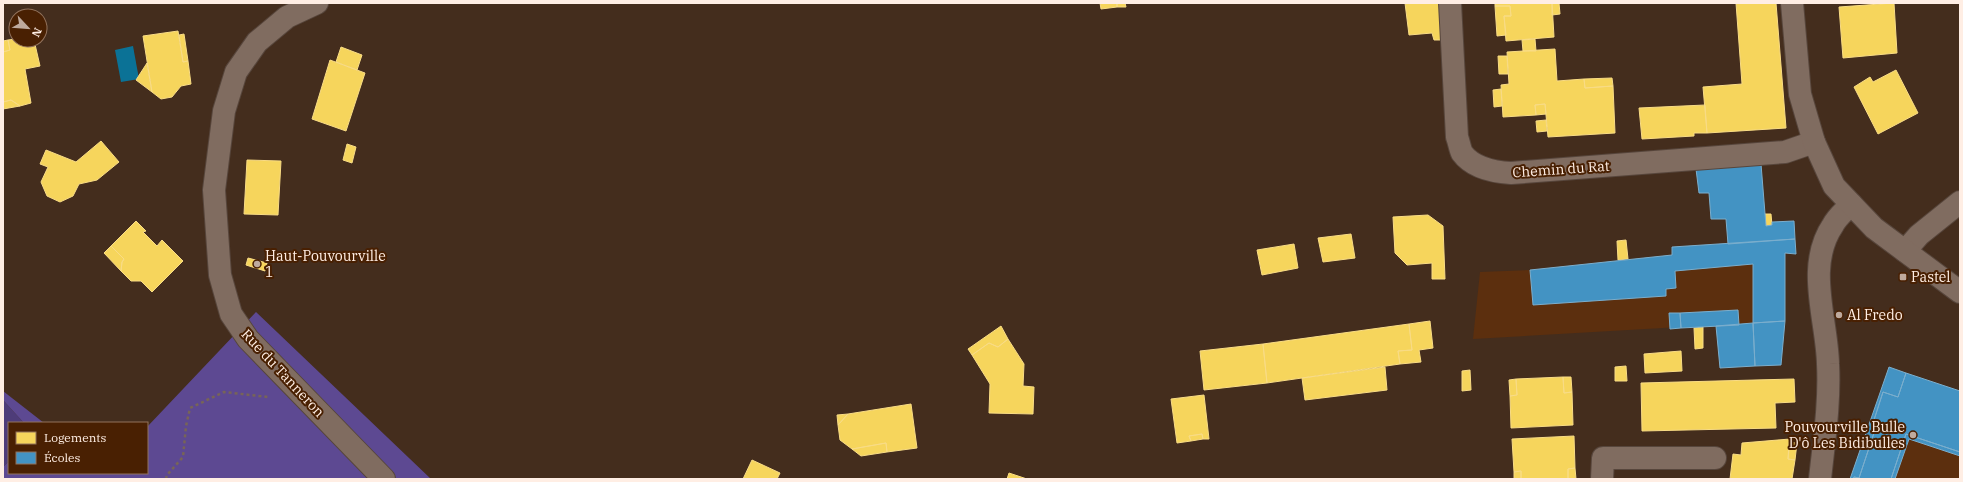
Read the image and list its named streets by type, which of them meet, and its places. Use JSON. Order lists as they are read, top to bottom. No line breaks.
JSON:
{"streets":{"street":["Chemin du Rat","Rue du Tanneron"]},"places":{"other":["Haut-Pouvourville 1","Al Fredo","Pouvourville Bulle D'ô Les Bidibulles"],"transit":["Pastel"]},"legend":["Logements","Écoles"],"north":"bottom right"}
